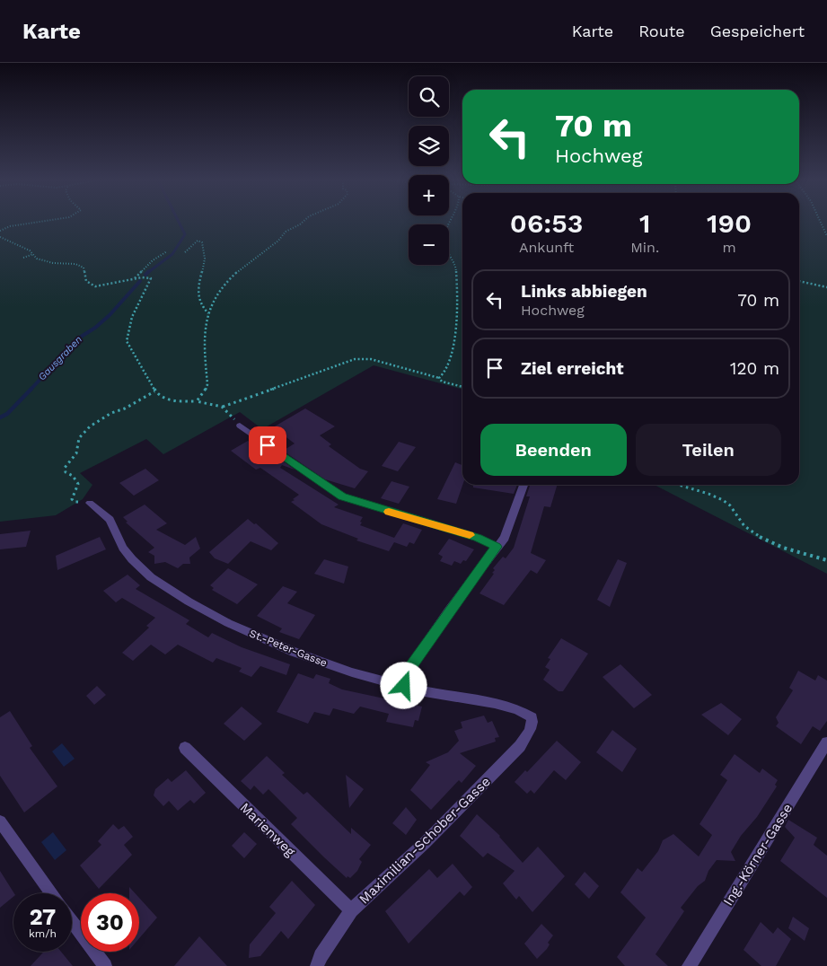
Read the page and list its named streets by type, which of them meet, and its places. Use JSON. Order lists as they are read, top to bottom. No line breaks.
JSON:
{"streets":{"street":["St.-Peter-Gasse","Marienweg","Maximilian-Schober-Gasse","Ing.-Körner-Gasse"]},"crossings":[["St.-Peter-Gasse","Maximilian-Schober-Gasse"],["Marienweg","Maximilian-Schober-Gasse"]],"water":["Gausgraben"],"page":{"header":"Karte","nav":["Karte","Route","Gespeichert"],"map_buttons":["+","−"],"turn":["70 m","Hochweg"],"eta":["06:53","Ankunft","1","Min.","190","m"],"list":[{"name":"Links abbiegen","note":"Hochweg","value":"70 m"},{"name":"Ziel erreicht","value":"120 m"}],"buttons":["Beenden","Teilen"],"speed":"27 km/h","limit":"30"}}
